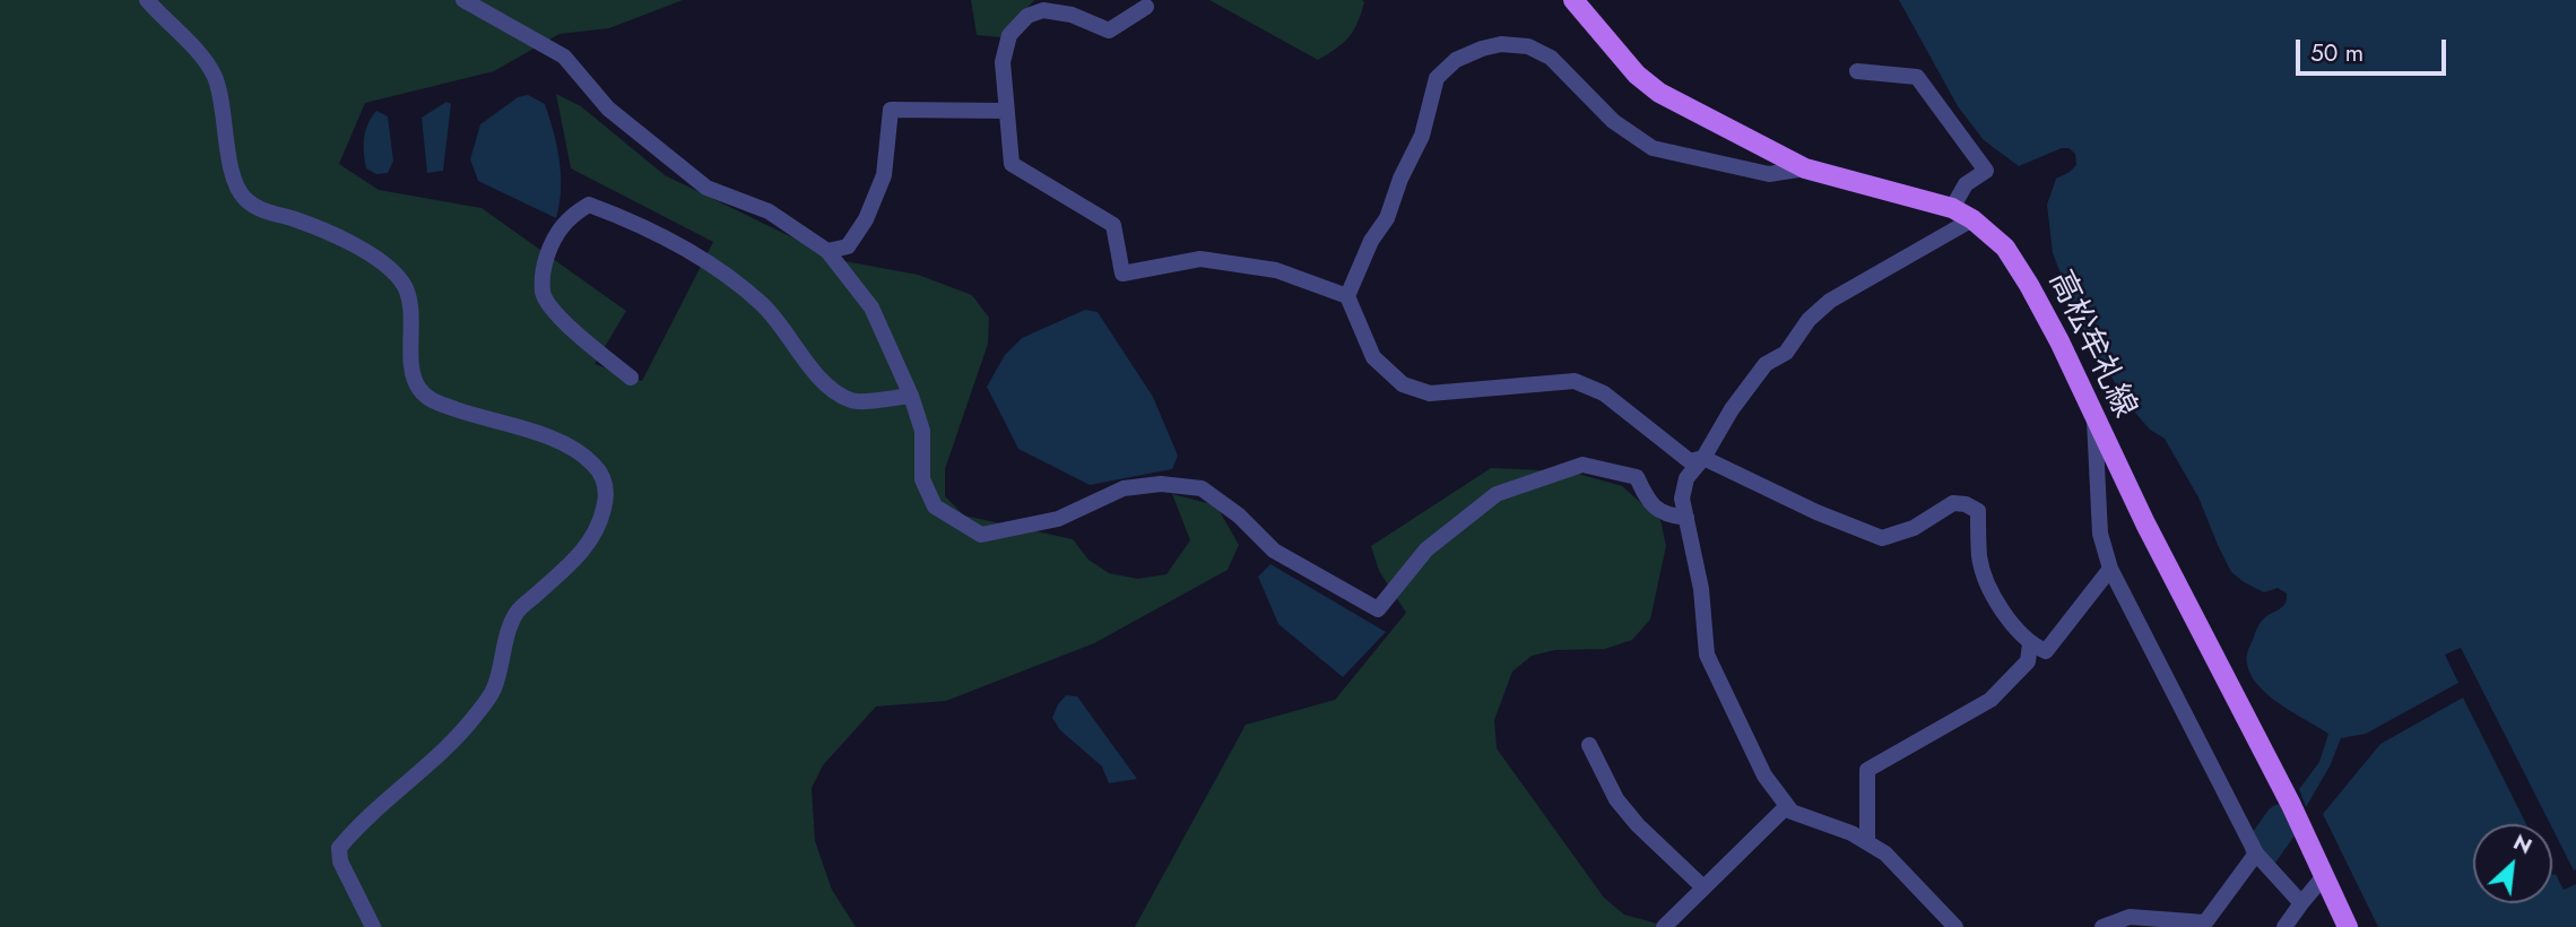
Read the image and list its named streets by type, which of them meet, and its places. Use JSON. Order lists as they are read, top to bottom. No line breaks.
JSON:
{"streets":{"main road":["高松牟礼線"]},"scale_bar":"50 m","north":"top right"}
